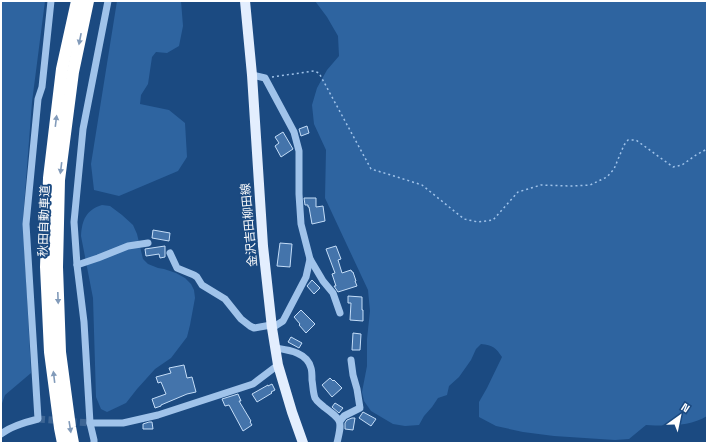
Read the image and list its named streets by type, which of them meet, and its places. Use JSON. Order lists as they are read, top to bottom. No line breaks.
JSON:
{"streets":{"highway":["秋田自動車道"],"main road":["金沢吉田柳田線"]},"north":"top right"}
